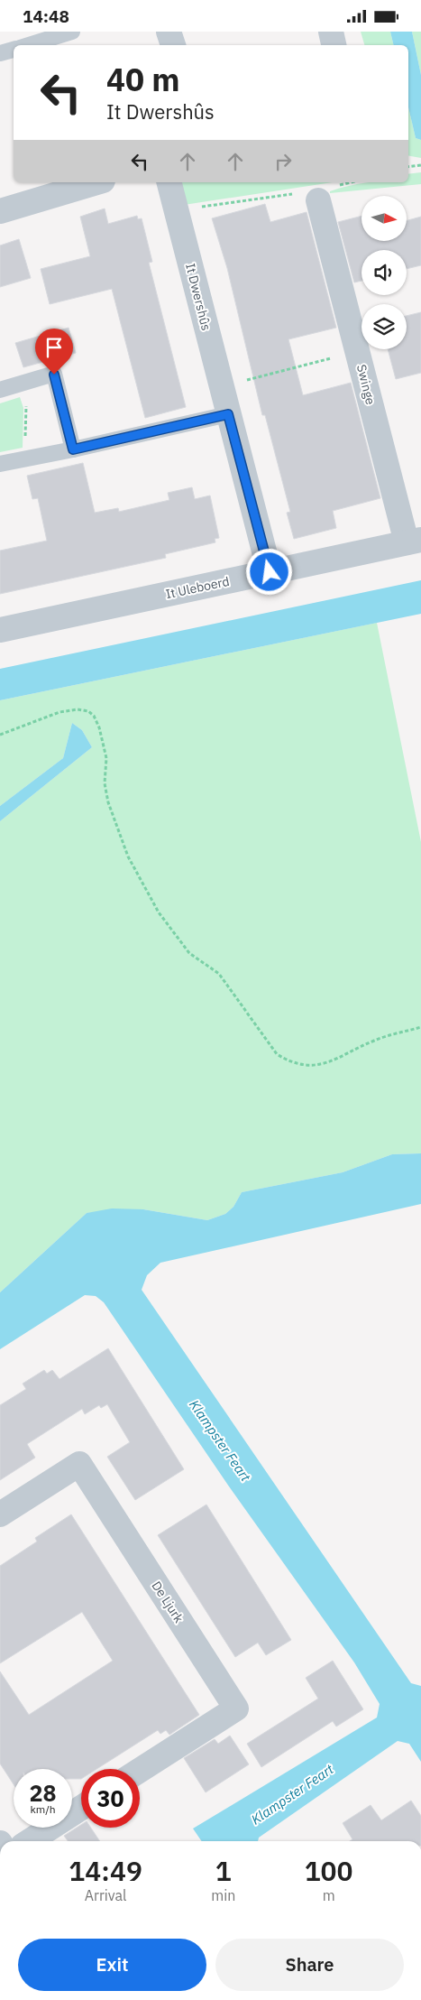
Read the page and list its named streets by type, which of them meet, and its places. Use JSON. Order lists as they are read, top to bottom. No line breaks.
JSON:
{"streets":{"street":["It Dwershûs","Swinge","It Uleboerd","De Ljurk"]},"crossings":[["It Dwershûs","It Uleboerd"],["Swinge","It Uleboerd"]],"water":["Klampster Feart"],"north":"right","page":{"status":"14:48","turn":["40 m","It Dwershûs"],"speed":"28 km/h","limit":"30","eta":["14:49","Arrival","1","min","100","m"],"buttons":["Exit","Share"]}}
